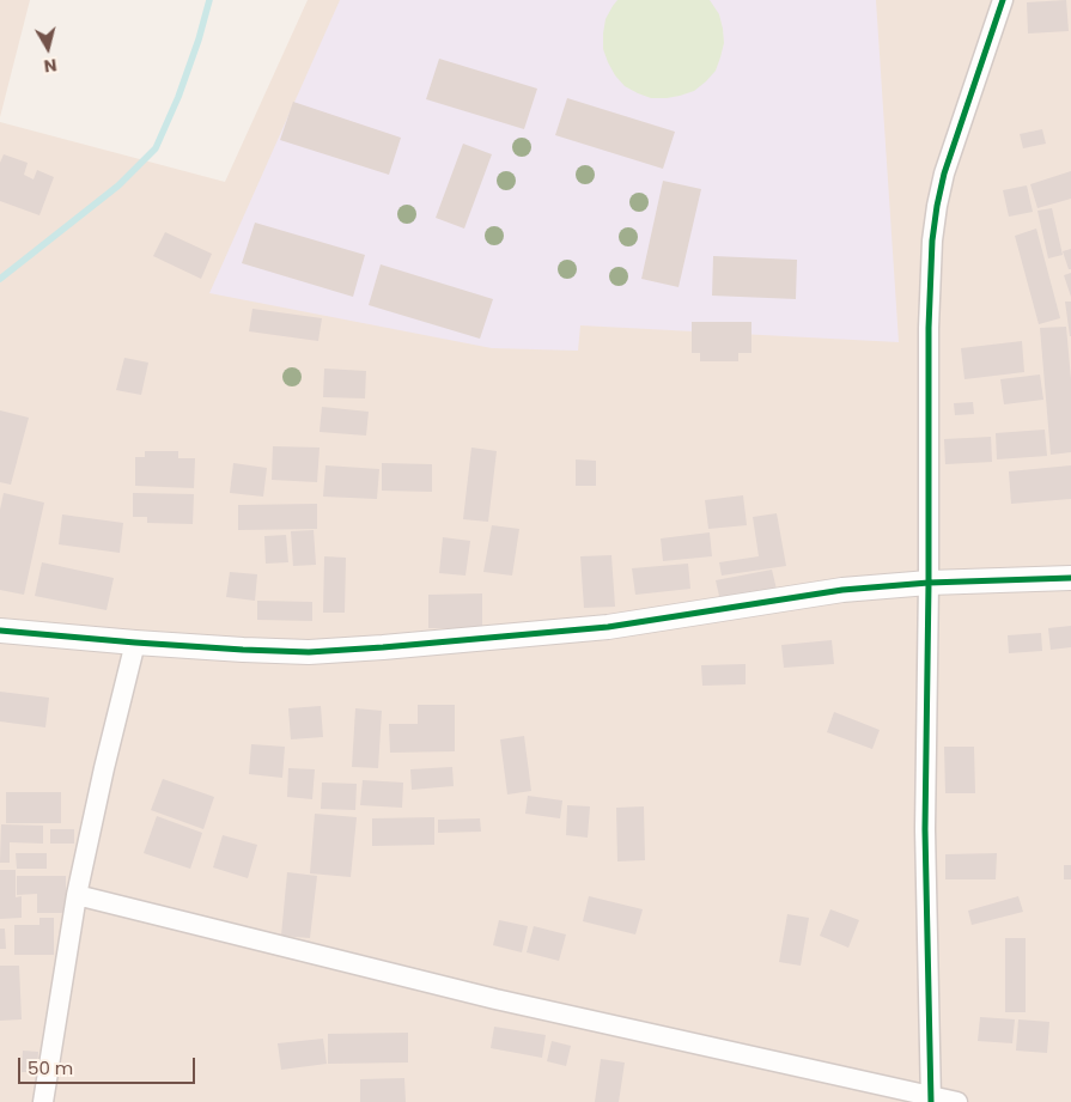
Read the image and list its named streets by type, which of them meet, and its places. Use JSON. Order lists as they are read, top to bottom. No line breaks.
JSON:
{"scale_bar":"50 m","north":"bottom"}
